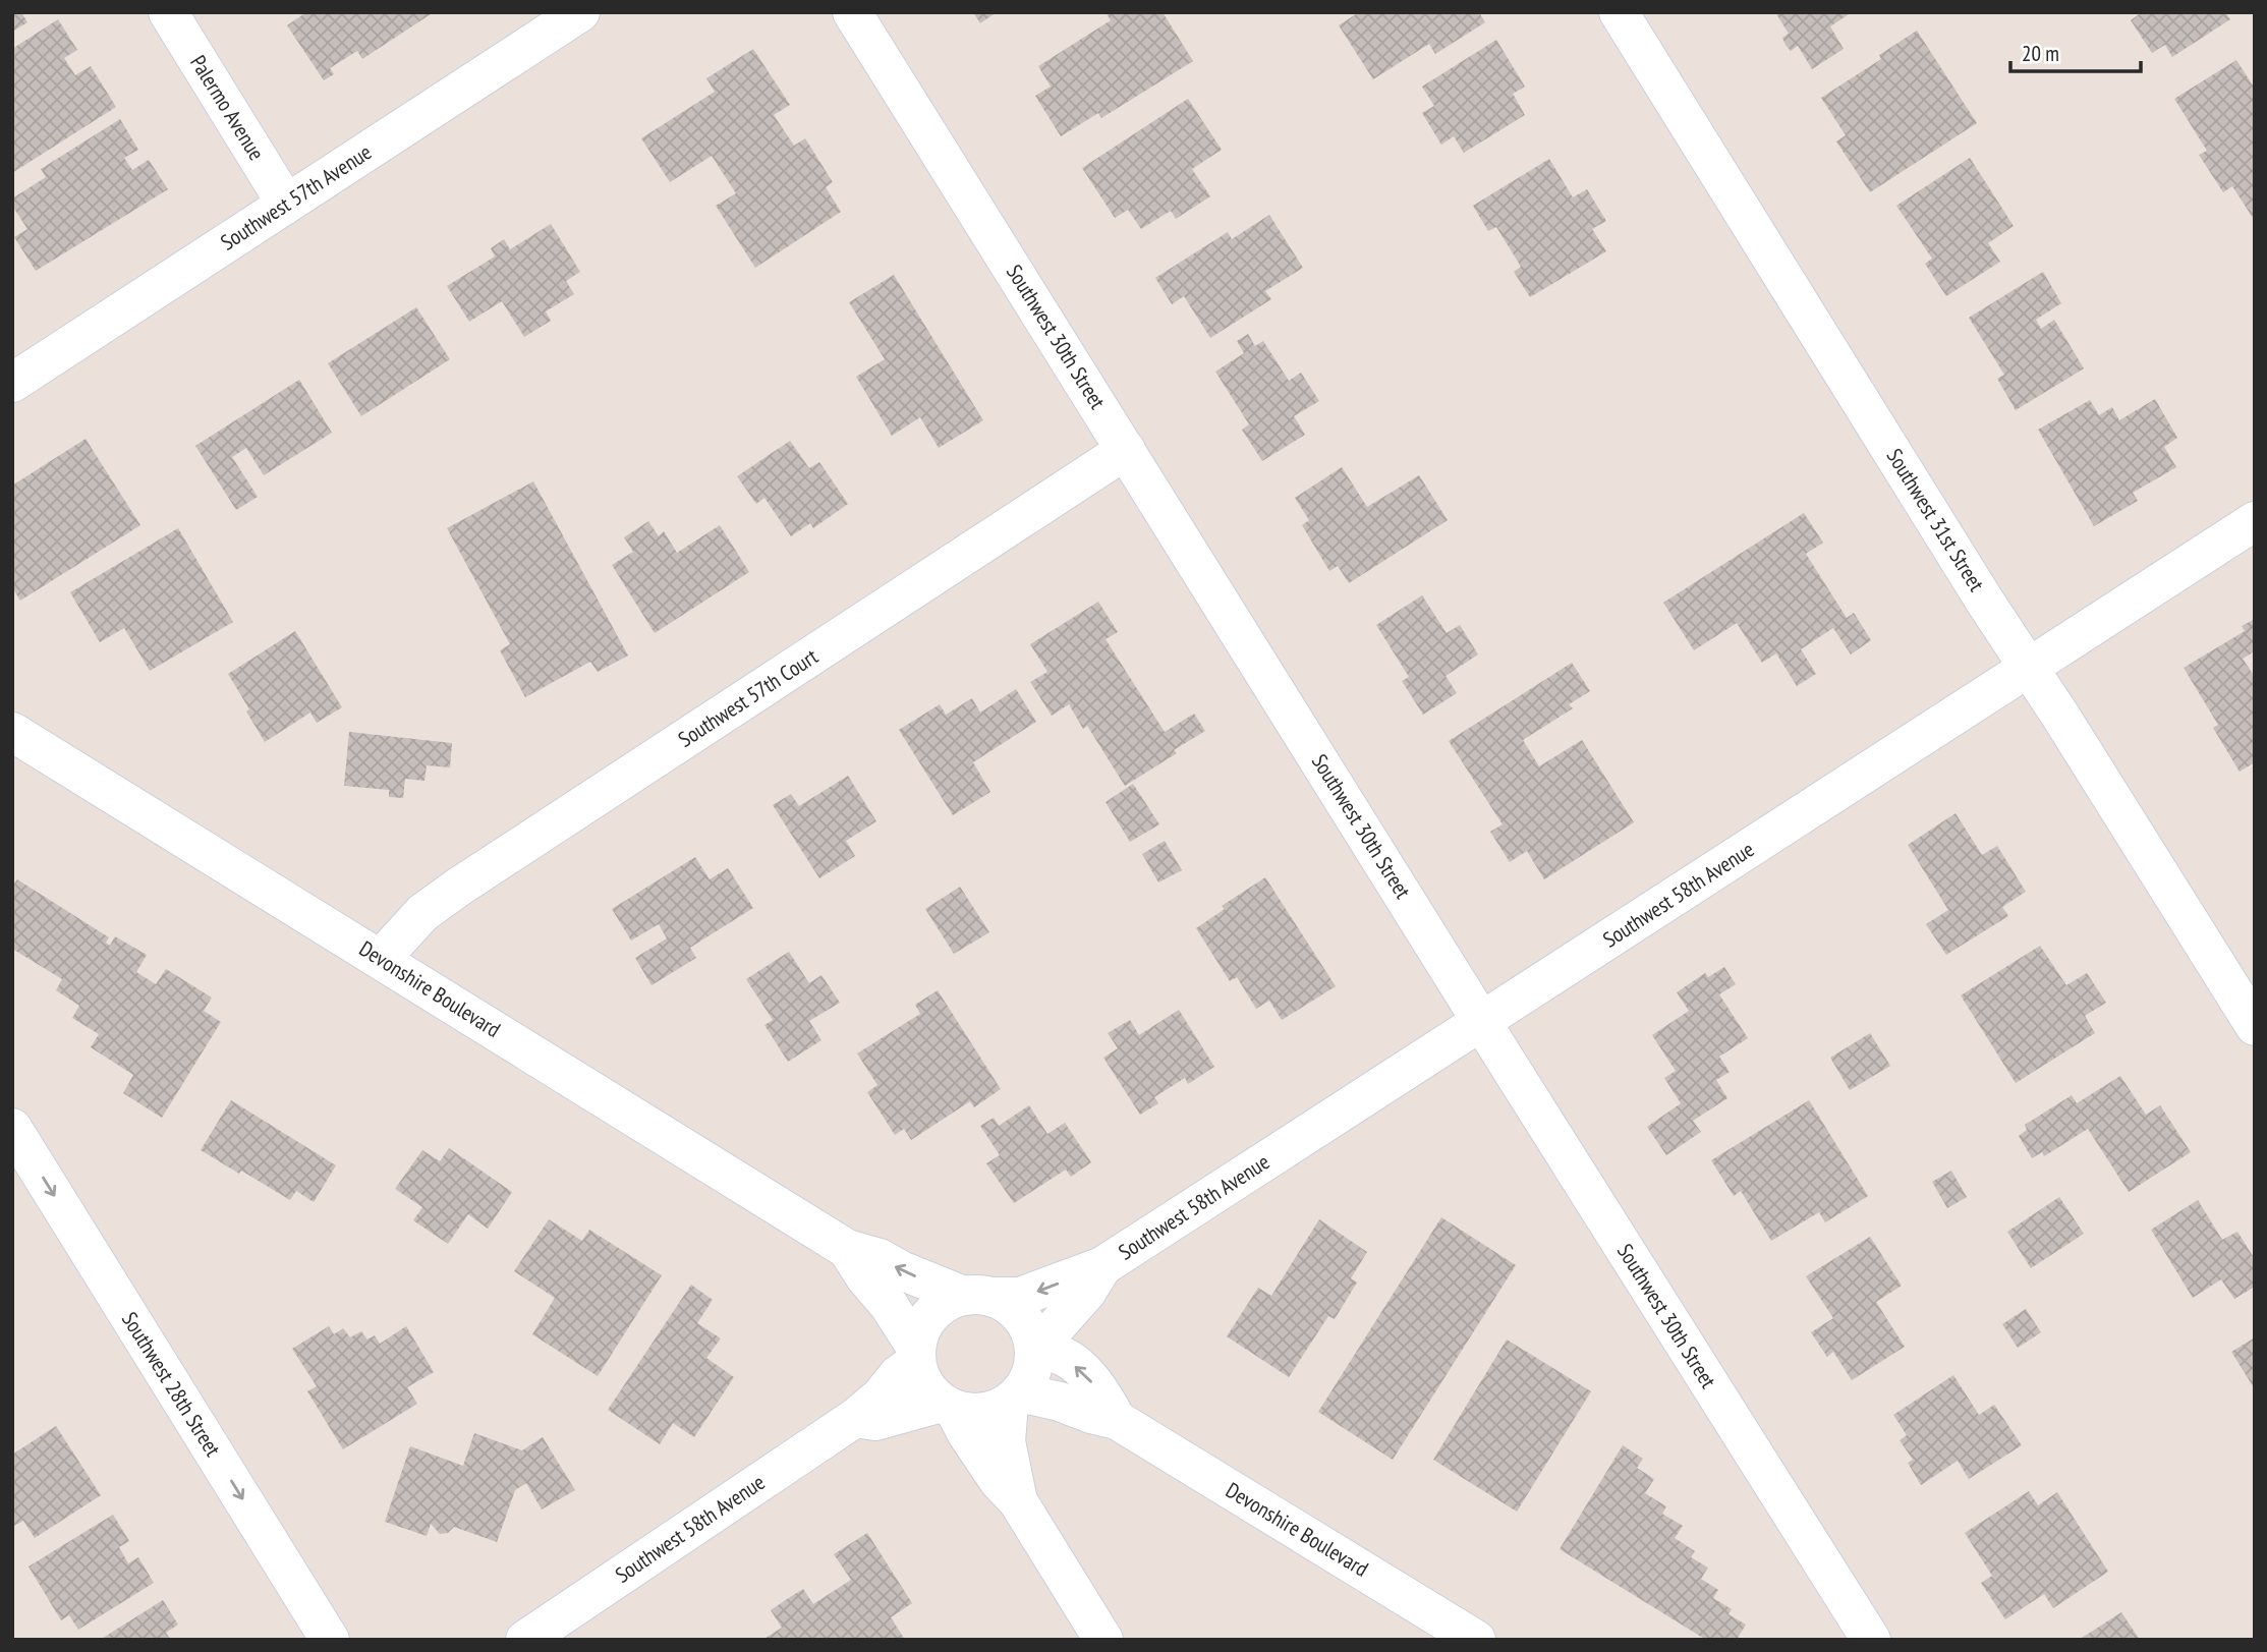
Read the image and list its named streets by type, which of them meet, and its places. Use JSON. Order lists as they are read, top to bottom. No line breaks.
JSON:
{"streets":{"street":["Palermo Avenue","Southwest 57th Avenue","Southwest 30th Street","Southwest 31st Street","Southwest 57th Court","Southwest 58th Avenue","Devonshire Boulevard","Southwest 28th Street"]},"crossings":[["Palermo Avenue","Southwest 57th Avenue"],["Southwest 30th Street","Southwest 57th Court"],["Southwest 30th Street","Southwest 58th Avenue"],["Southwest 31st Street","Southwest 58th Avenue"],["Southwest 57th Court","Devonshire Boulevard"],["Southwest 58th Avenue","Devonshire Boulevard"]],"one_way":["Southwest 28th Street"],"scale_bar":"20 m"}
